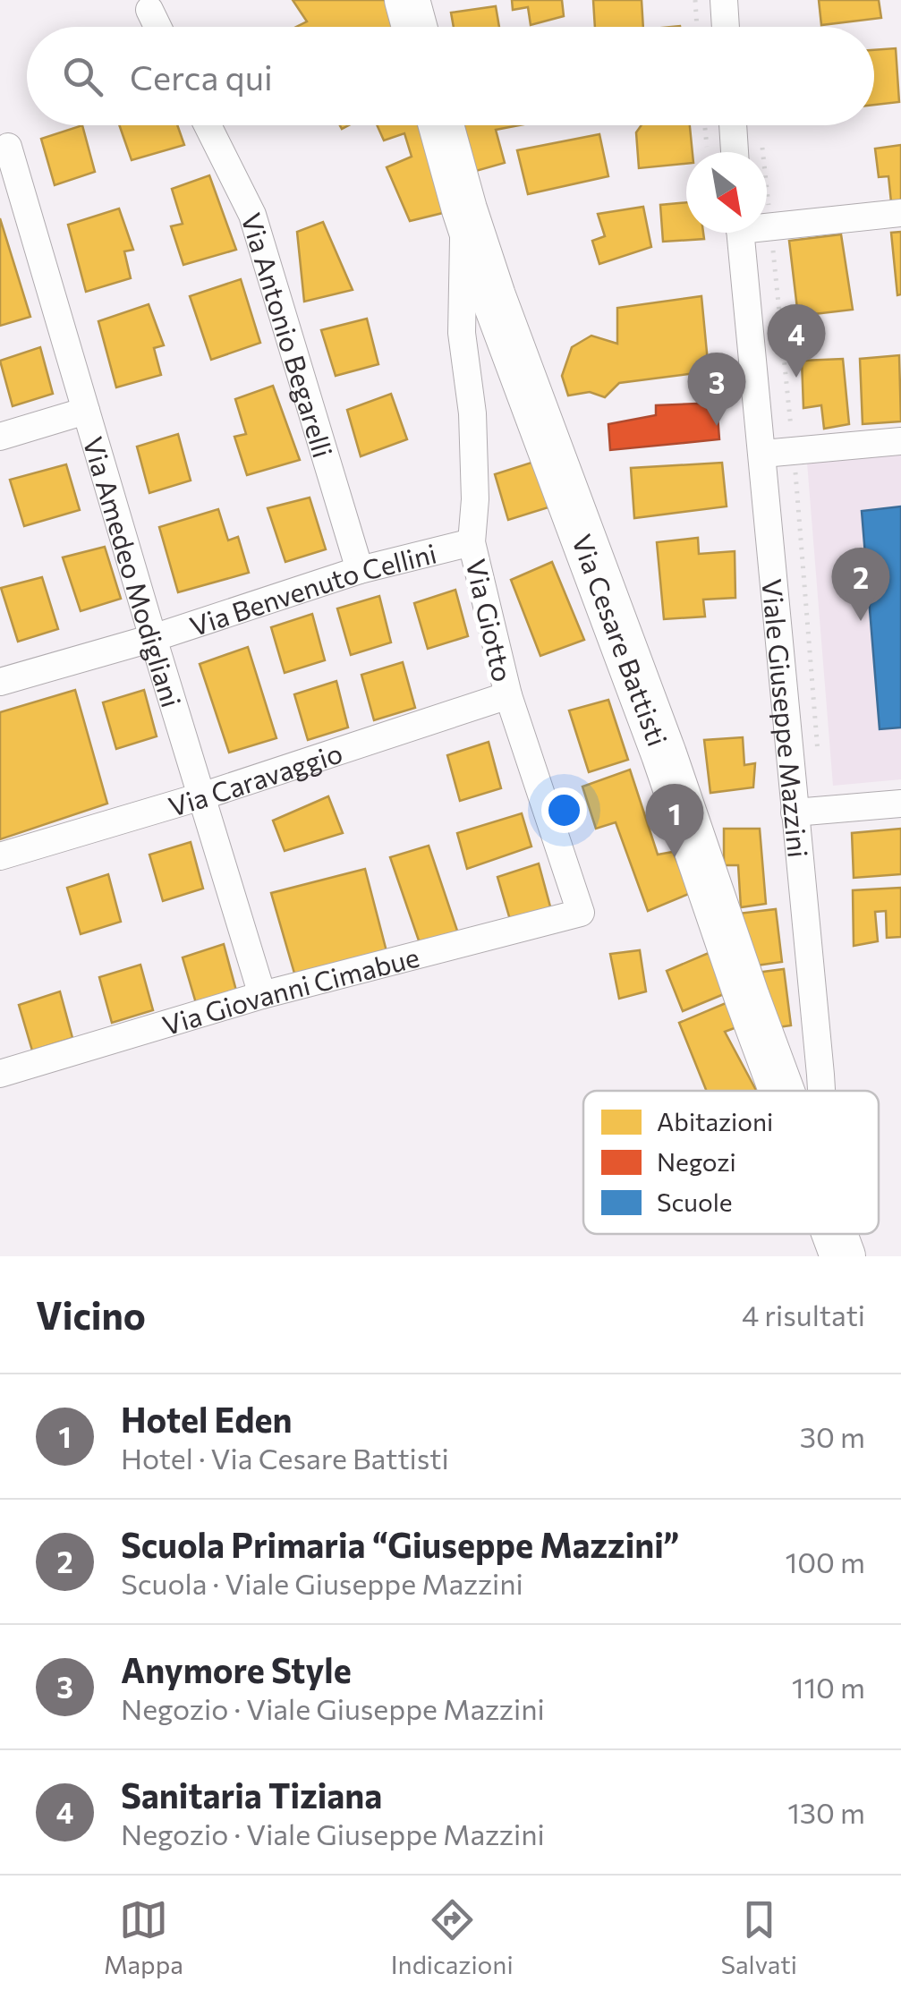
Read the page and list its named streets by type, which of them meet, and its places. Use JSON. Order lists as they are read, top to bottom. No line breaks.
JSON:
{"streets":{"main road":["Via Cesare Battisti"],"street":["Via Antonio Begarelli","Via Amedeo Modigliani","Via Benvenuto Cellini","Via Giotto","Viale Giuseppe Mazzini","Via Caravaggio","Via Giovanni Cimabue"]},"crossings":[["Via Antonio Begarelli","Via Benvenuto Cellini"],["Via Amedeo Modigliani","Via Benvenuto Cellini"],["Via Amedeo Modigliani","Via Caravaggio"],["Via Amedeo Modigliani","Via Giovanni Cimabue"],["Via Benvenuto Cellini","Via Giotto"],["Via Giotto","Via Cesare Battisti"],["Via Giotto","Via Caravaggio"],["Via Giotto","Via Giovanni Cimabue"]],"legend":["Abitazioni","Negozi","Scuole"],"north":"bottom right","page":{"search":"Cerca qui","pins":["4","3","2","1"],"heading":["Vicino","4 risultati"],"list":[{"mark":"1","name":"Hotel Eden","note":"Hotel · Via Cesare Battisti","value":"30 m"},{"mark":"2","name":"Scuola Primaria “Giuseppe Mazzini”","note":"Scuola · Viale Giuseppe Mazzini","value":"100 m"},{"mark":"3","name":"Anymore Style","note":"Negozio · Viale Giuseppe Mazzini","value":"110 m"},{"mark":"4","name":"Sanitaria Tiziana","note":"Negozio · Viale Giuseppe Mazzini","value":"130 m"}],"nav":["Mappa","Indicazioni","Salvati"]}}
